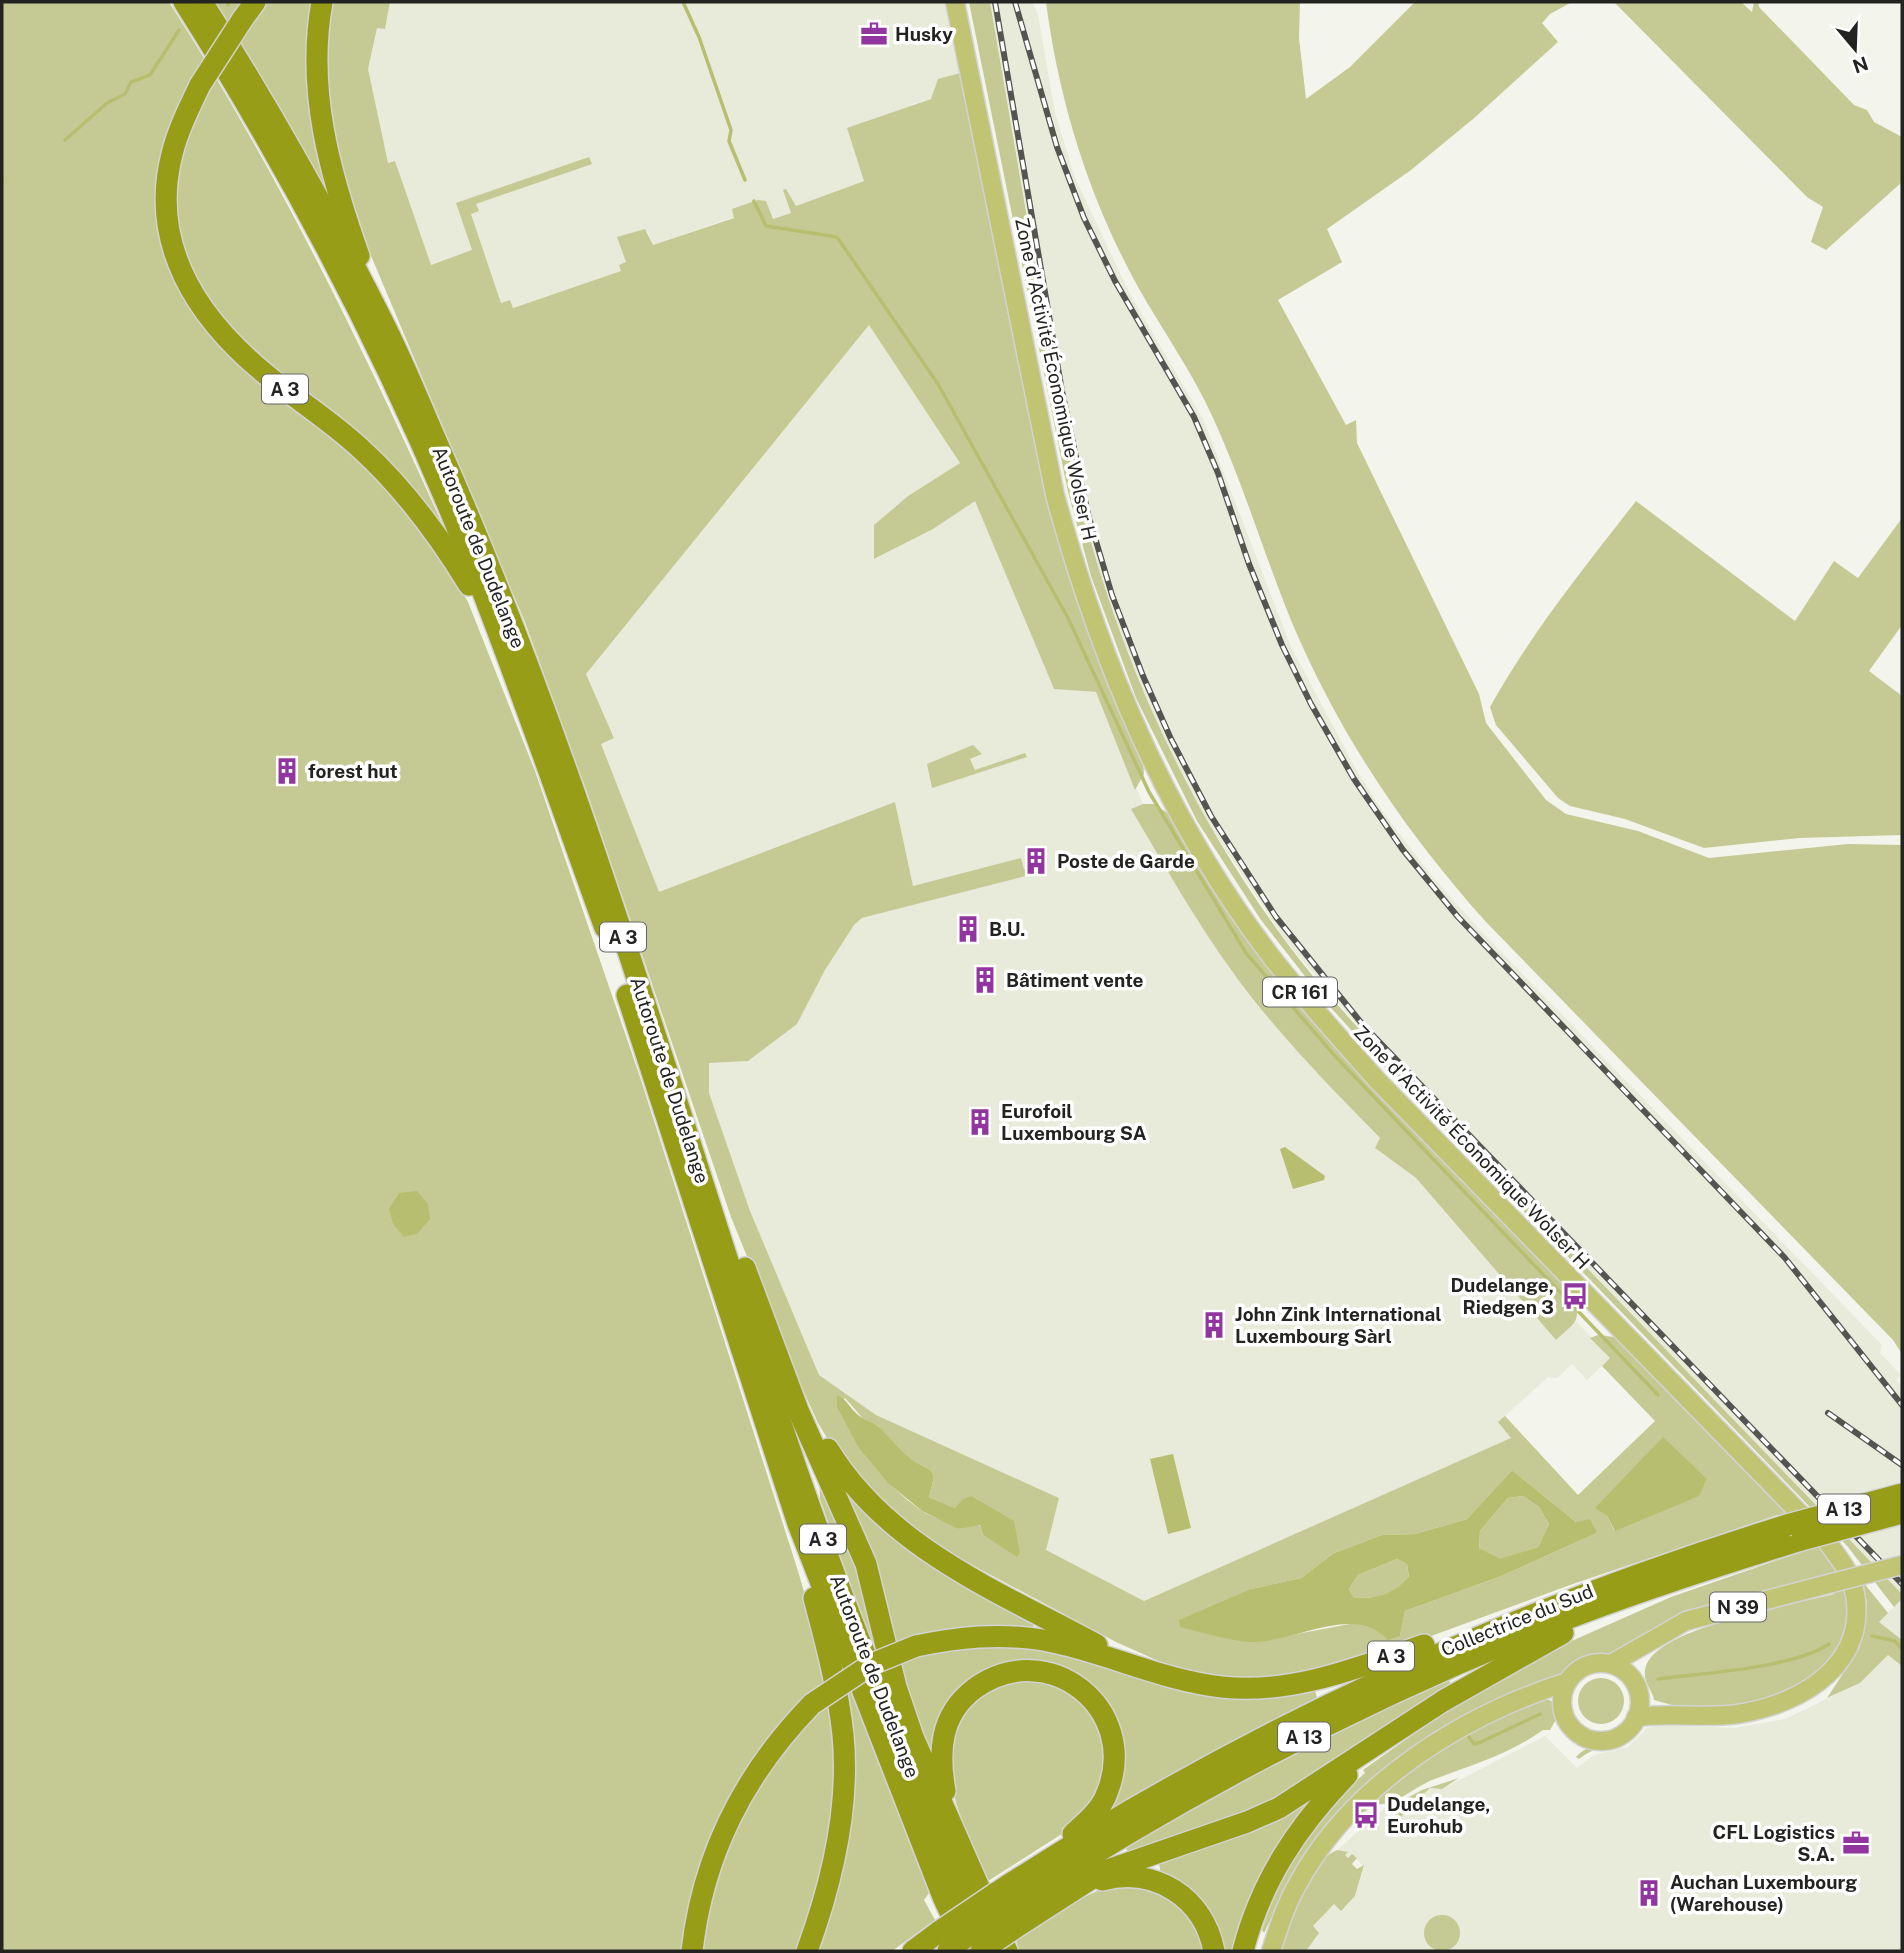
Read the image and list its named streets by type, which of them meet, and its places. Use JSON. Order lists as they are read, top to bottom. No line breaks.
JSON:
{"streets":{"highway":["A 3","Autoroute de Dudelange","A 13","Collectrice du Sud"],"main road":["Zone d'Activité Économique Wolser H","CR 161","N 39"]},"crossings":[["Zone d'Activité Économique Wolser H","CR 161"],["Zone d'Activité Économique Wolser H","N 39"],["A 3","Autoroute de Dudelange"],["A 3","Collectrice du Sud"],["Autoroute de Dudelange","A 13"],["Autoroute de Dudelange","Collectrice du Sud"],["CR 161","N 39"],["A 13","Collectrice du Sud"]],"places":{"office":["Husky","CFL Logistics S.A."],"building":["forest hut","Poste de Garde","B.U.","Bâtiment vente","Eurofoil Luxembourg SA","John Zink International Luxembourg Sàrl","Auchan Luxembourg (Warehouse)"],"bus stop":["Dudelange, Riedgen 3","Dudelange, Eurohub"]},"north":"bottom"}
